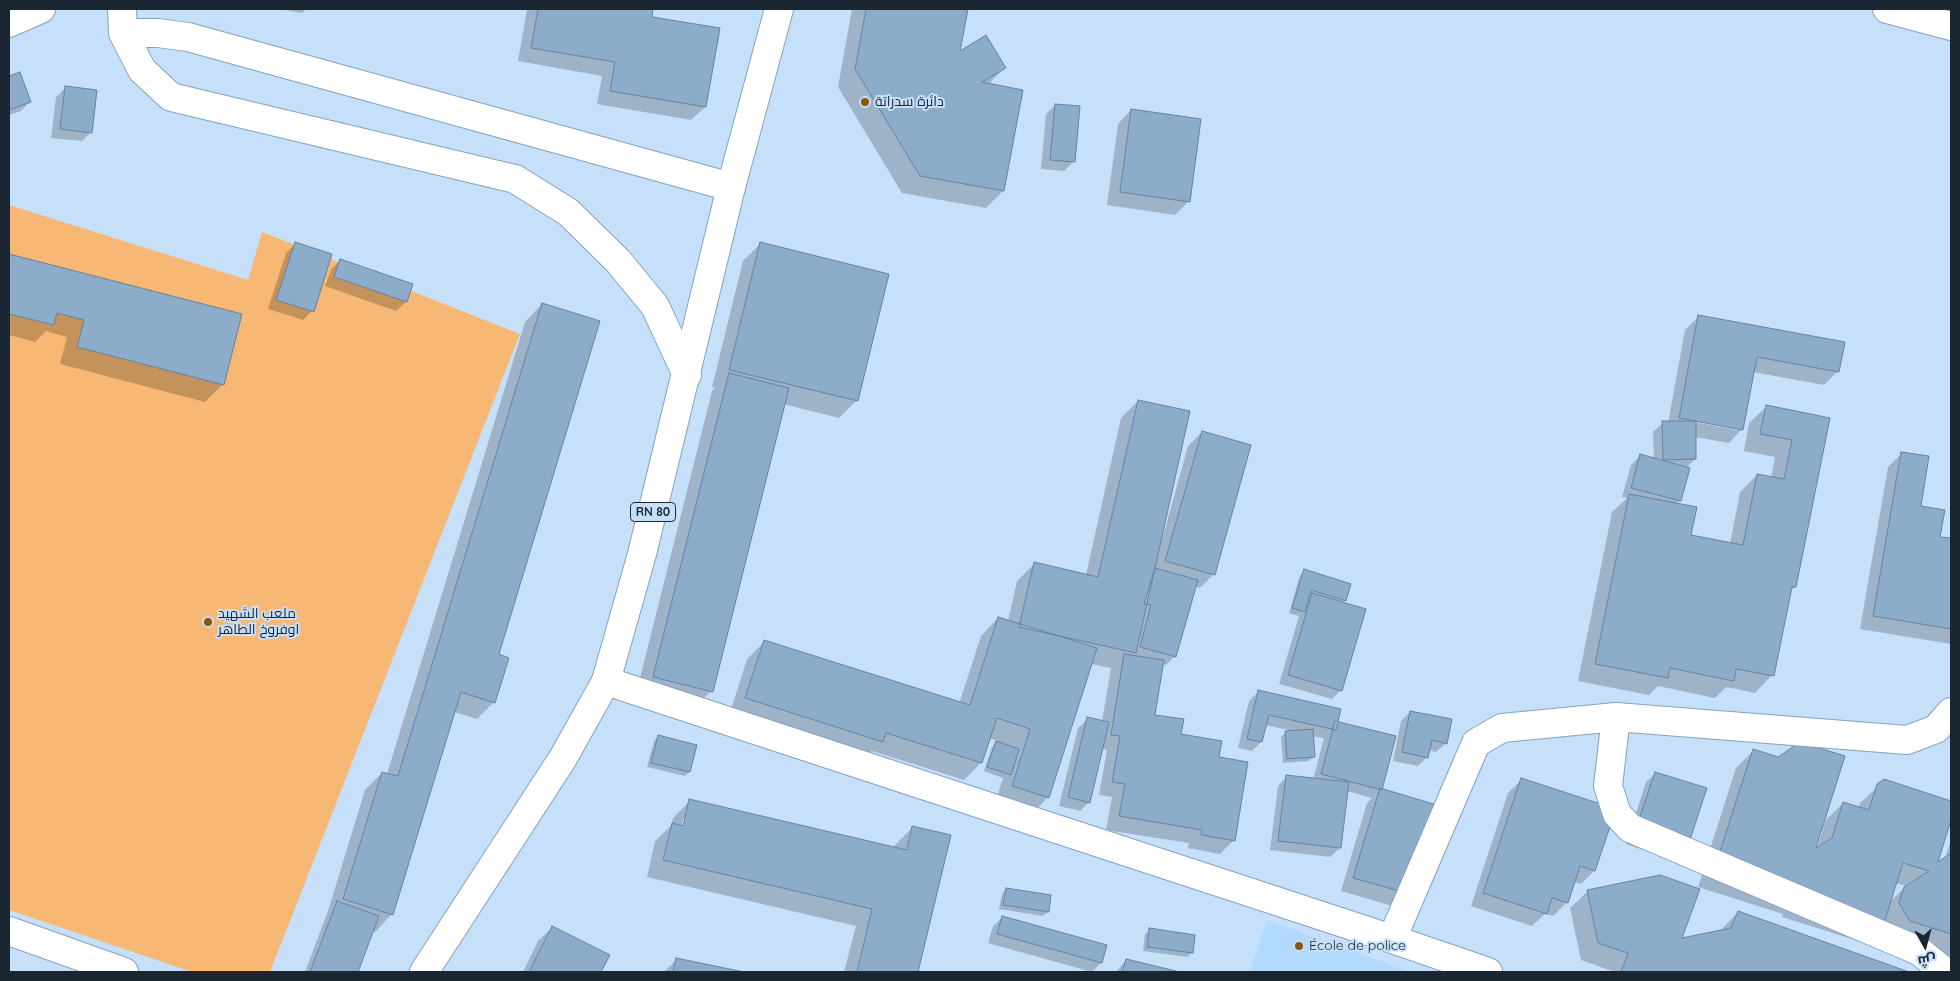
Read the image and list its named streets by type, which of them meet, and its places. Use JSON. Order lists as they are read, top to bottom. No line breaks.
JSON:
{"streets":{"street":["RN 80"]},"places":["دائرة سدراتة","ملعب الشهيد اوفروخ الطاهر","École de police"],"north":"bottom"}
